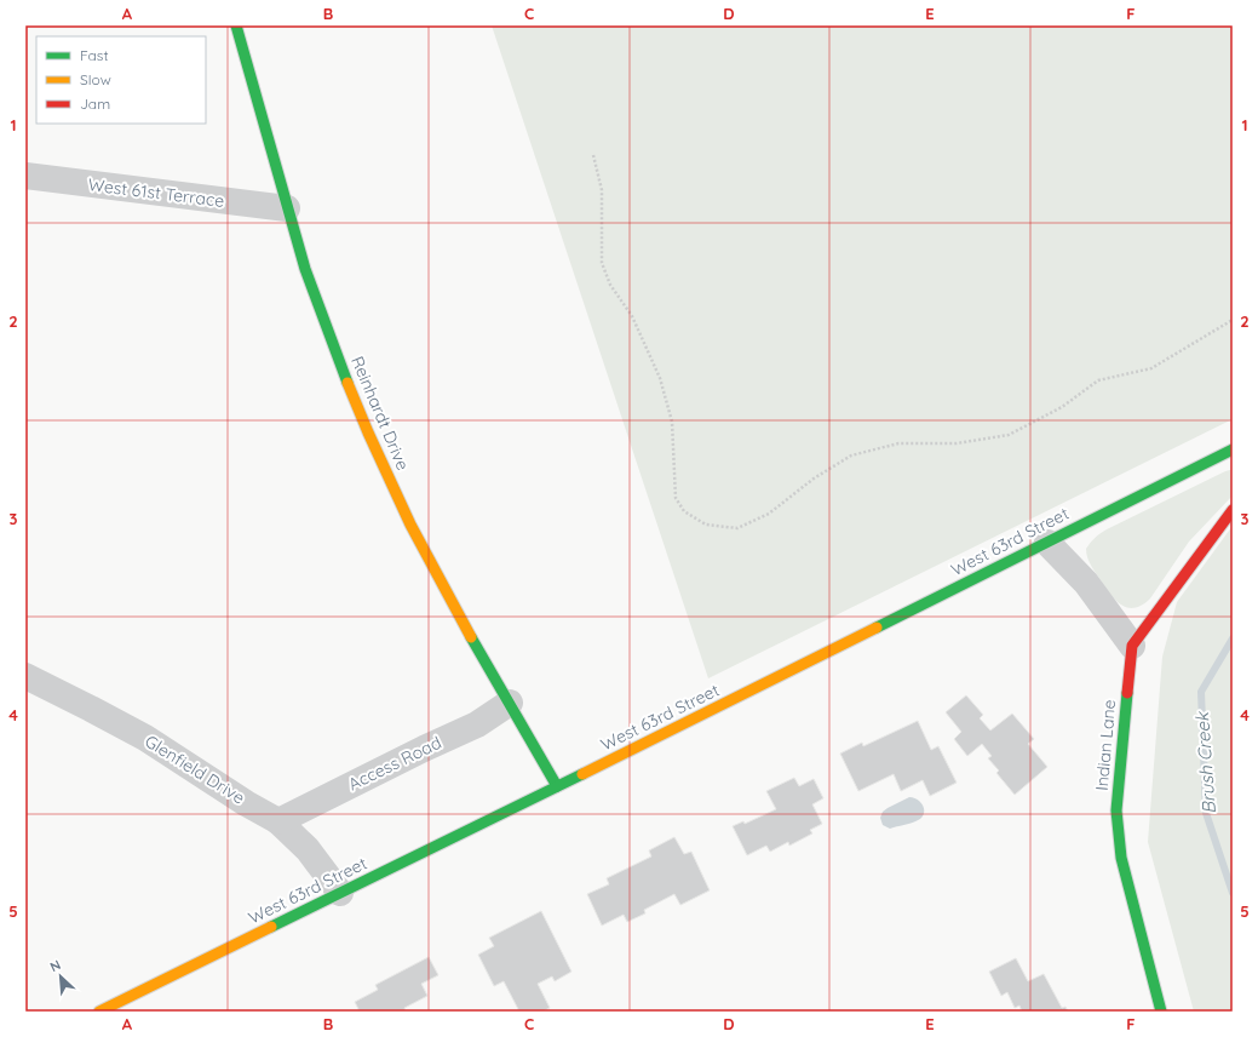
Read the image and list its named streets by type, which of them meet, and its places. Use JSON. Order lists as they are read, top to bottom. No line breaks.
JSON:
{"streets":{"street":["West 61st Terrace","Reinhardt Drive","West 63rd Street","Indian Lane","Access Road","Glenfield Drive"]},"crossings":[["West 61st Terrace","Reinhardt Drive"],["Reinhardt Drive","West 63rd Street"],["Reinhardt Drive","Access Road"],["West 63rd Street","Glenfield Drive"],["Access Road","Glenfield Drive"]],"water":["Brush Creek"],"legend":["Fast","Slow","Jam"],"north":"top left","grid":{"columns":["A","B","C","D","E","F"],"rows":["1","2","3","4","5"]}}
